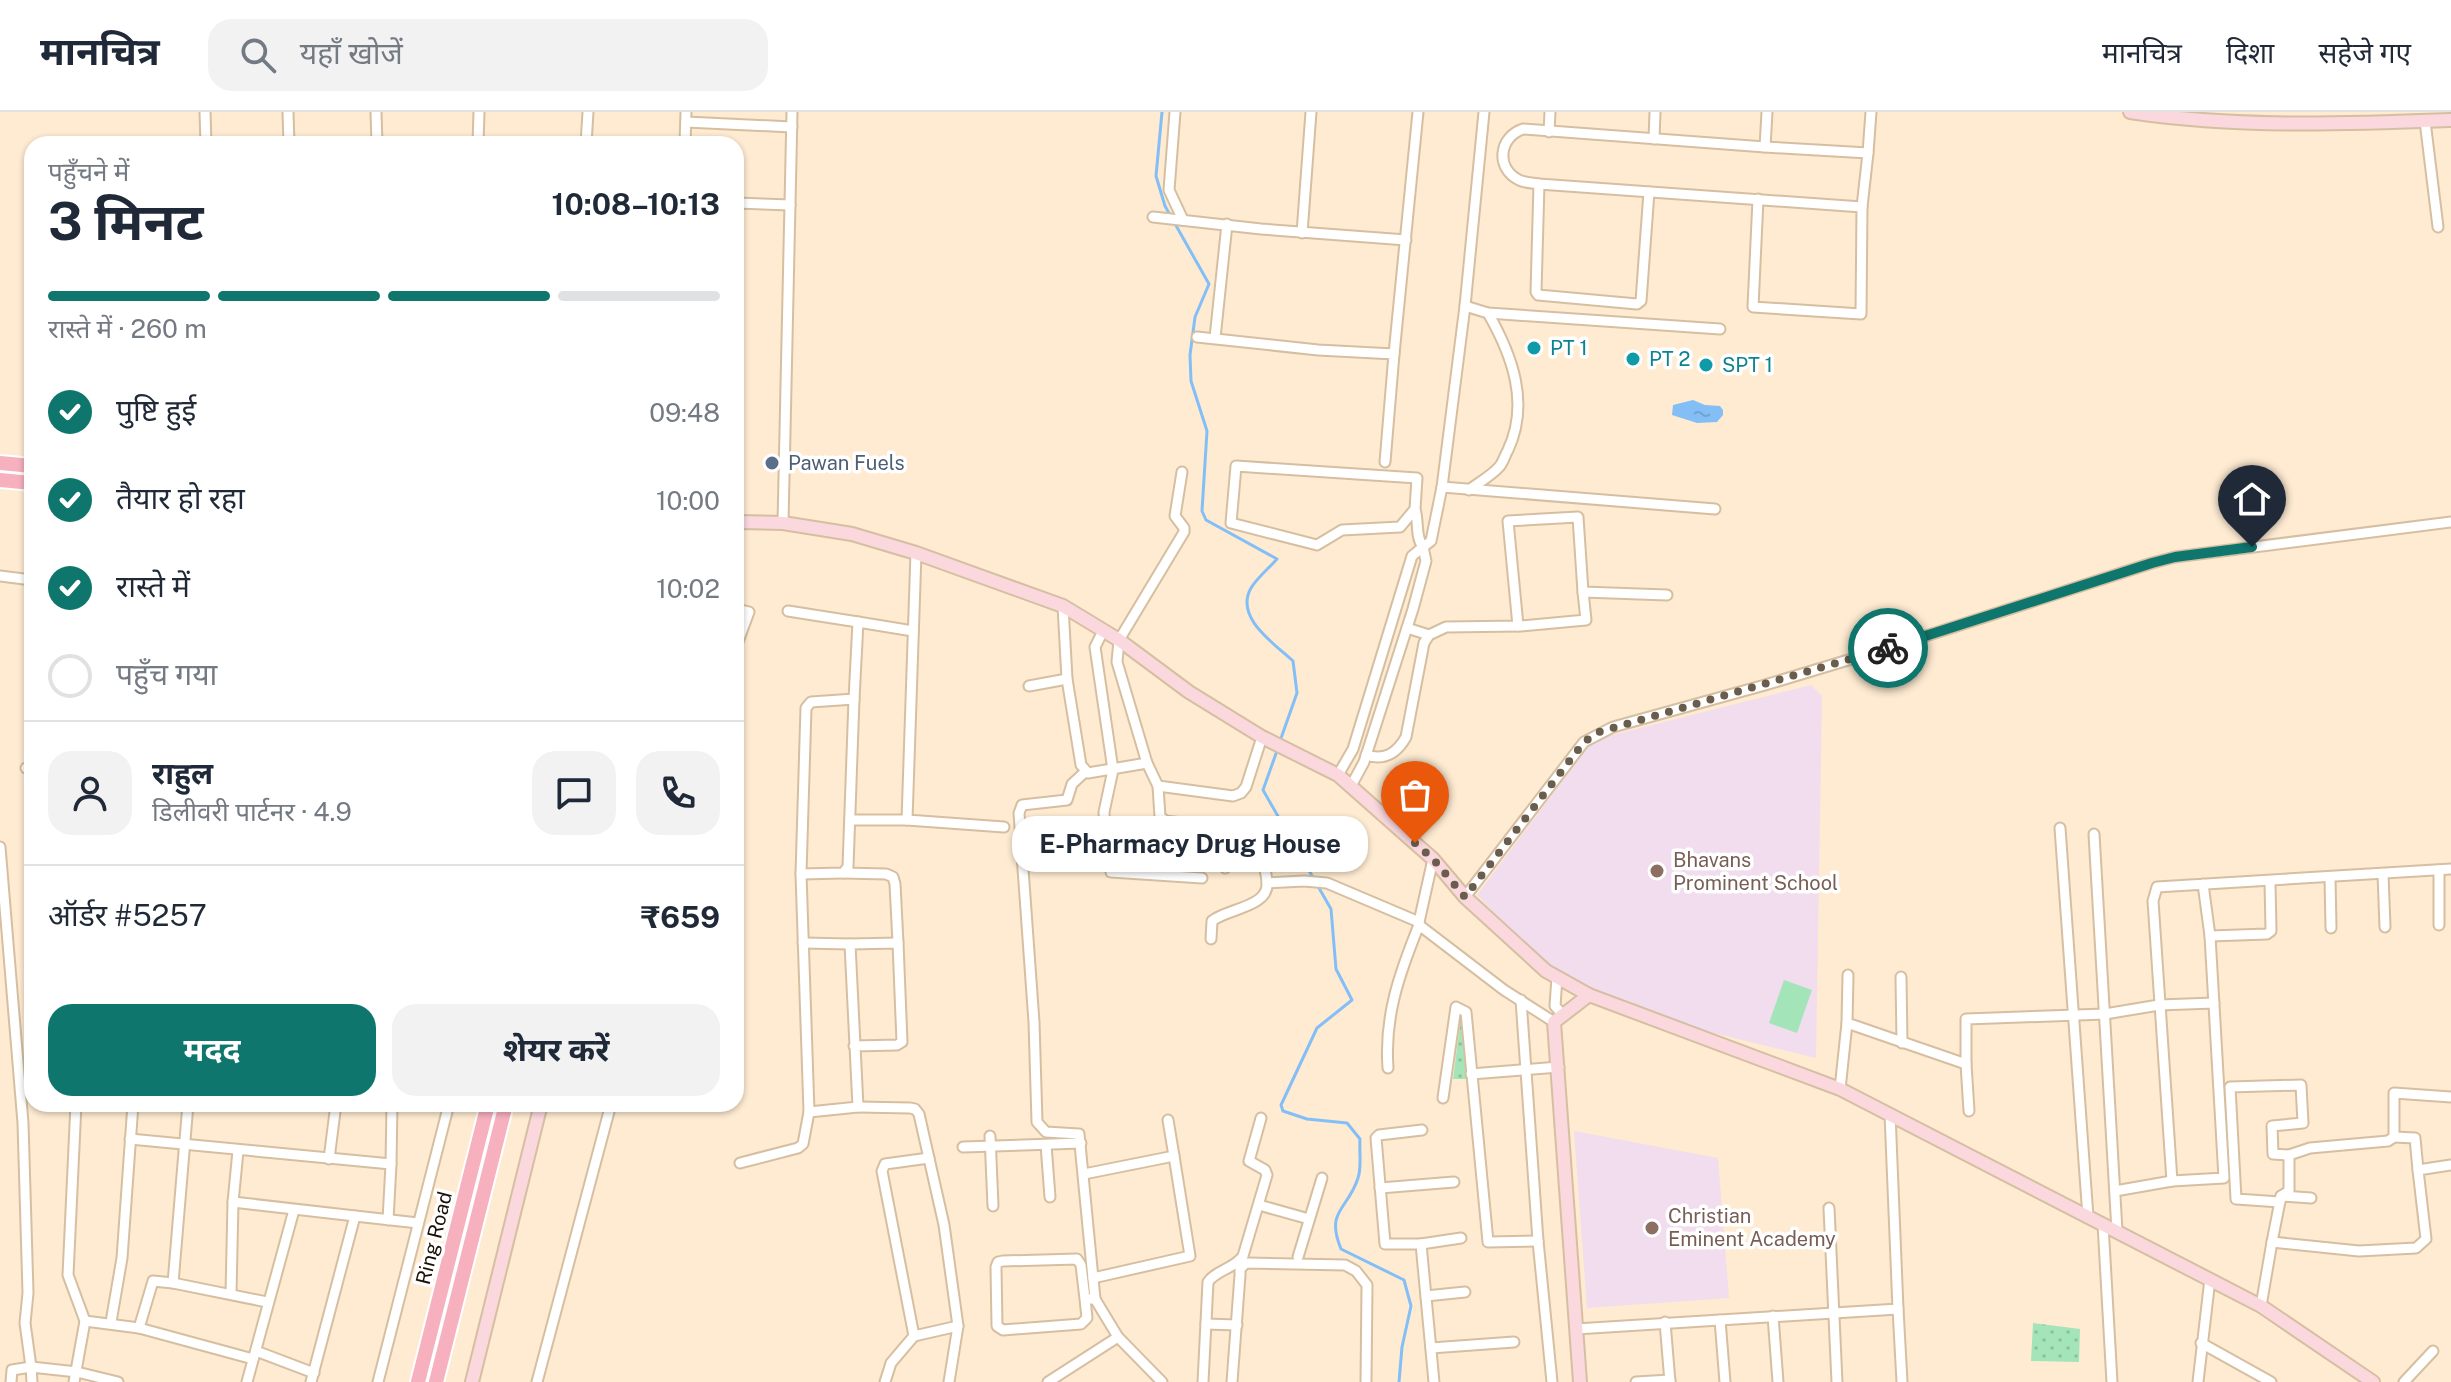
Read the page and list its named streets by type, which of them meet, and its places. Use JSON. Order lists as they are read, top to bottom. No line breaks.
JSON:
{"streets":{"main road":["Ring Road"]},"places":["PT 1","PT 2","SPT 1","Pawan Fuels","E-Pharmacy Drug House","Bhavans Prominent School","Christian Eminent Academy"],"page":{"header":"मानचित्र","search":"यहाँ खोजें","nav":["मानचित्र","दिशा","सहेजे गए"],"heading":["3 मिनट","पहुँचने में","10:08–10:13"],"panel":["राहुल","डिलीवरी पार्टनर · 4.9","ऑर्डर #5257","₹659"],"bar":"रास्ते में · 260 m","list":[["पुष्टि हुई","09:48"],["तैयार हो रहा","10:00"],["रास्ते में","10:02"],"पहुँच गया"],"bubble":"E-Pharmacy Drug House","buttons":["मदद","शेयर करें"]}}
